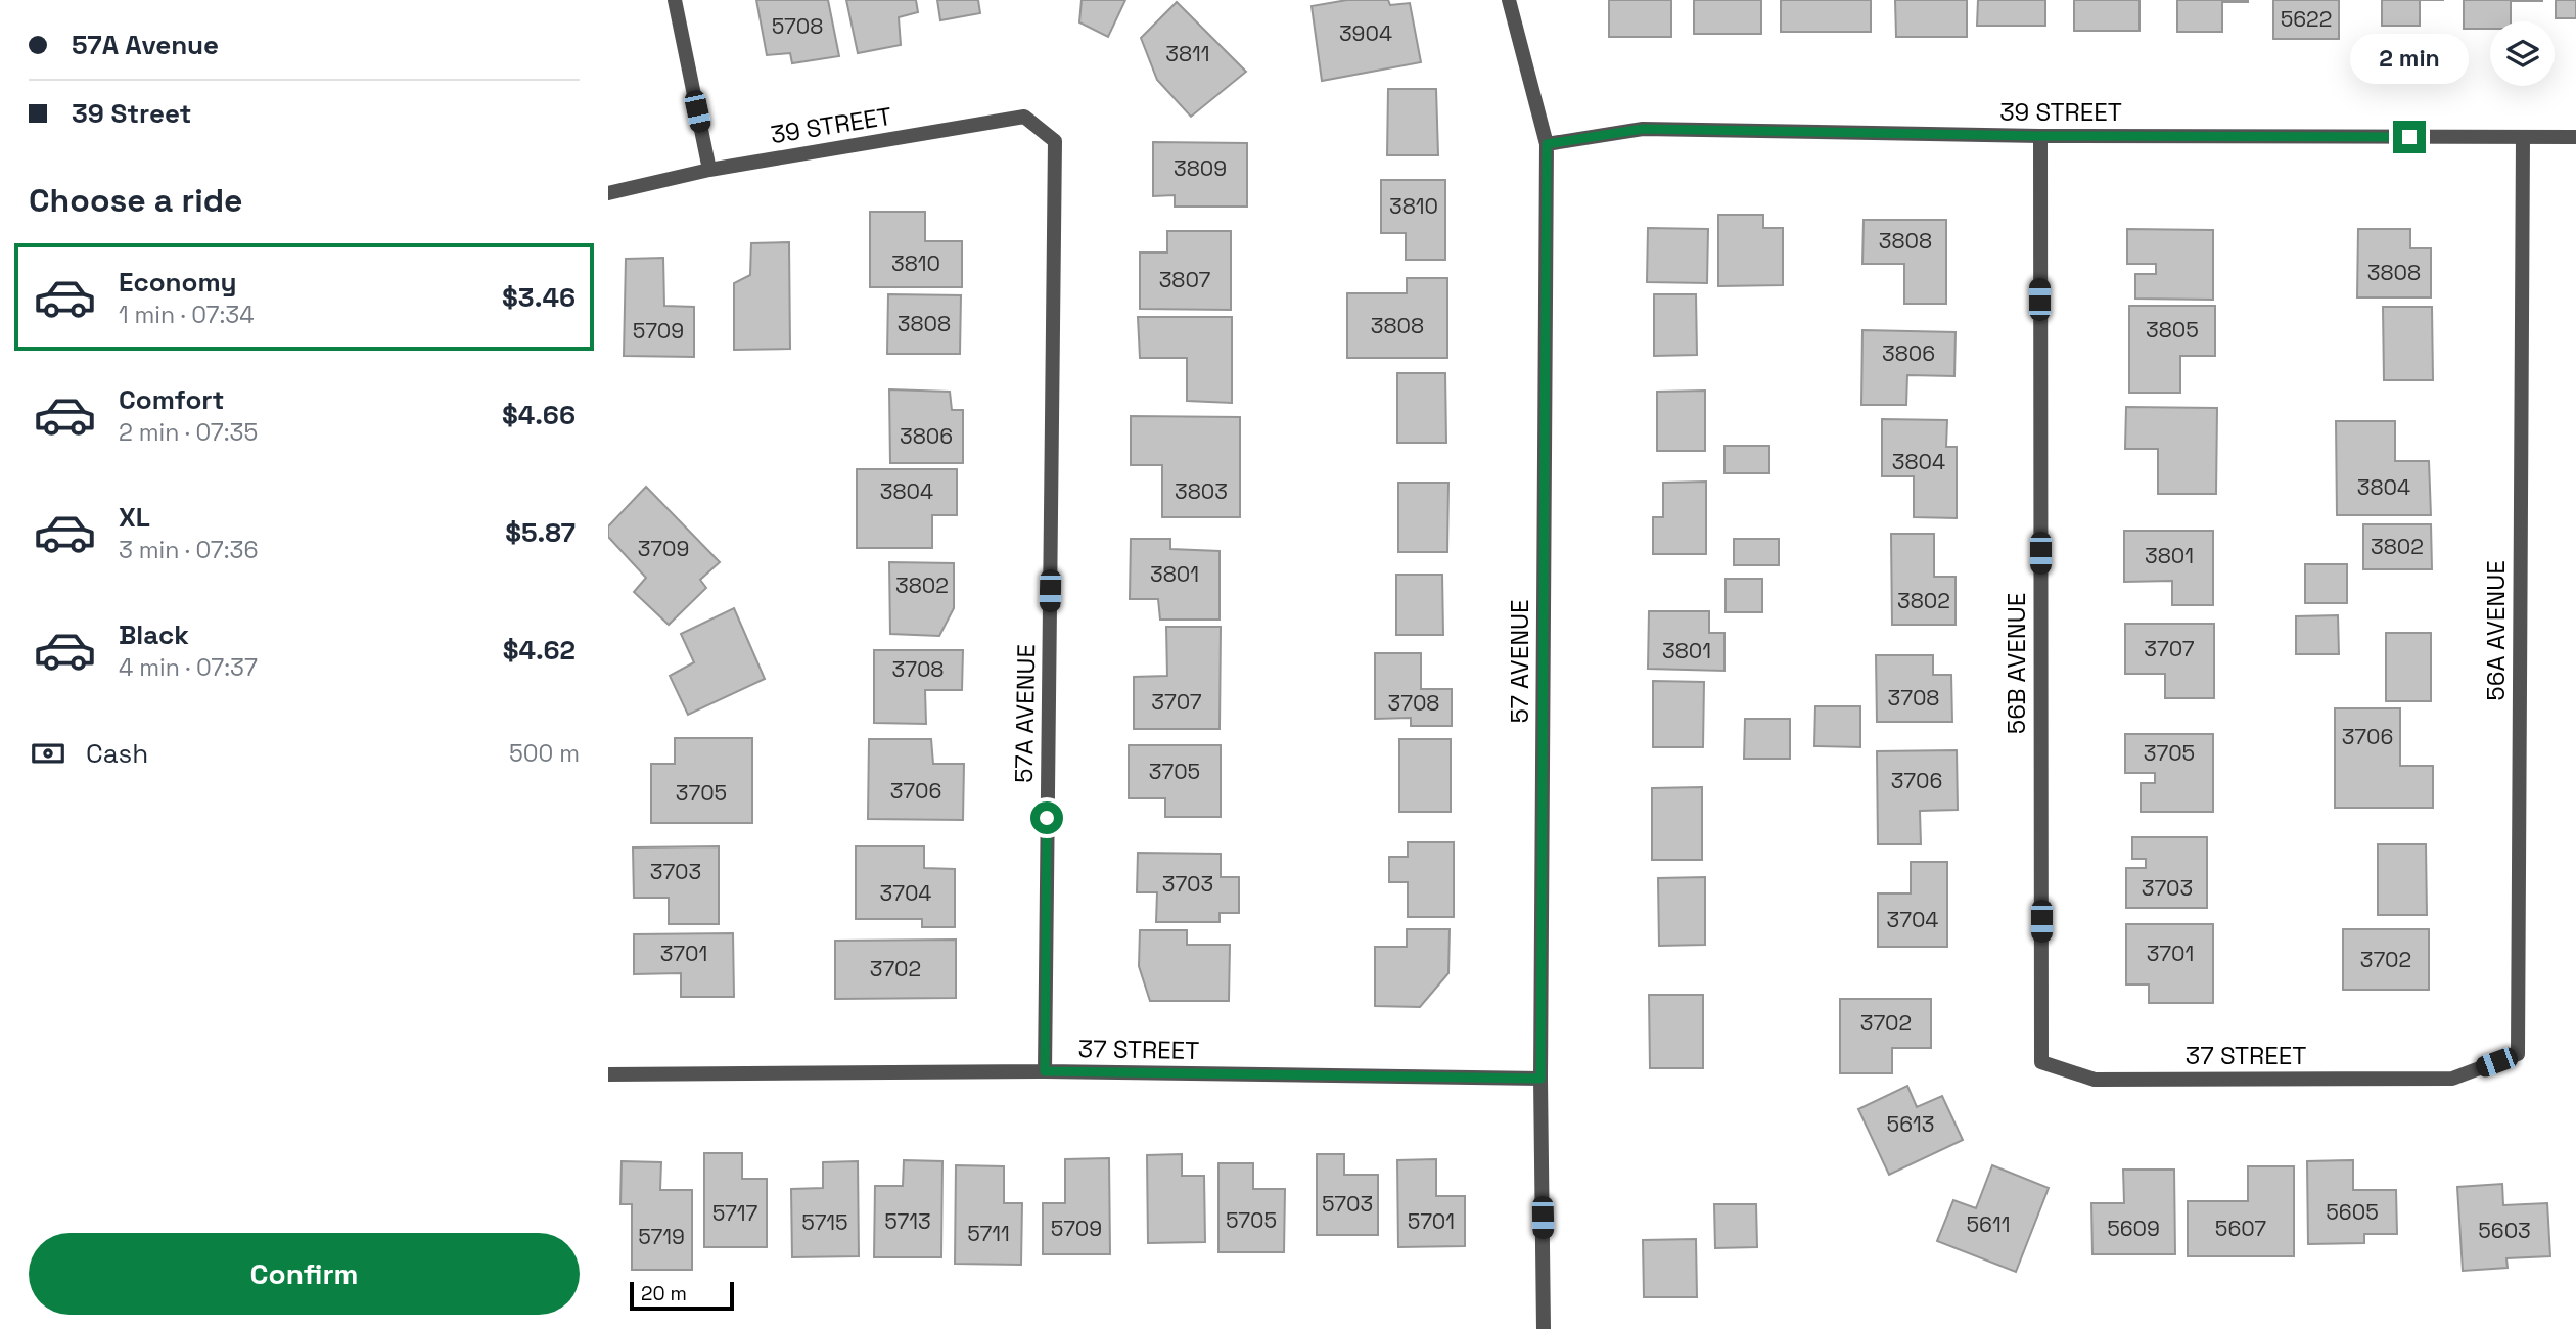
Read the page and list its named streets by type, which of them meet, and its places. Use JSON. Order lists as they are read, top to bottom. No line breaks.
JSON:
{"streets":{"street":["39 STREET","56A AVENUE","57 AVENUE","56B AVENUE","57A AVENUE","37 STREET"]},"crossings":[["39 STREET","56A AVENUE"],["39 STREET","57 AVENUE"],["39 STREET","56B AVENUE"],["39 STREET","57A AVENUE"],["56A AVENUE","37 STREET"],["57 AVENUE","37 STREET"],["56B AVENUE","37 STREET"],["57A AVENUE","37 STREET"]],"house_numbers":["5622","5708","3904","3811","3809","3810","3808","3810","3808","3807","3808","3808","3805","5709","3806","3806","3804","3804","3804","3803","3802","3709","3801","3801","3802","3802","3707","3801","3708","3708","3707","3708","3706","3705","3705","3706","3706","3705","3703","3703","3703","3704","3704","3701","3701","3702","3702","3702","5613","5703","5605","5717","5705","5713","5701","5715","5611","5709","5609","5607","5603","5711","5719"],"scale_bar":"20 m","page":{"banner":["57A Avenue","39 Street"],"bubble":"2 min","heading":"Choose a ride","list":[{"name":"Economy","note":"1 min · 07:34","value":"$3.46"},{"name":"Comfort","note":"2 min · 07:35","value":"$4.66"},{"name":"XL","note":"3 min · 07:36","value":"$5.87"},{"name":"Black","note":"4 min · 07:37","value":"$4.62"}],"pay":["Cash","500 m"],"buttons":"Confirm","scale":"20 m"}}
